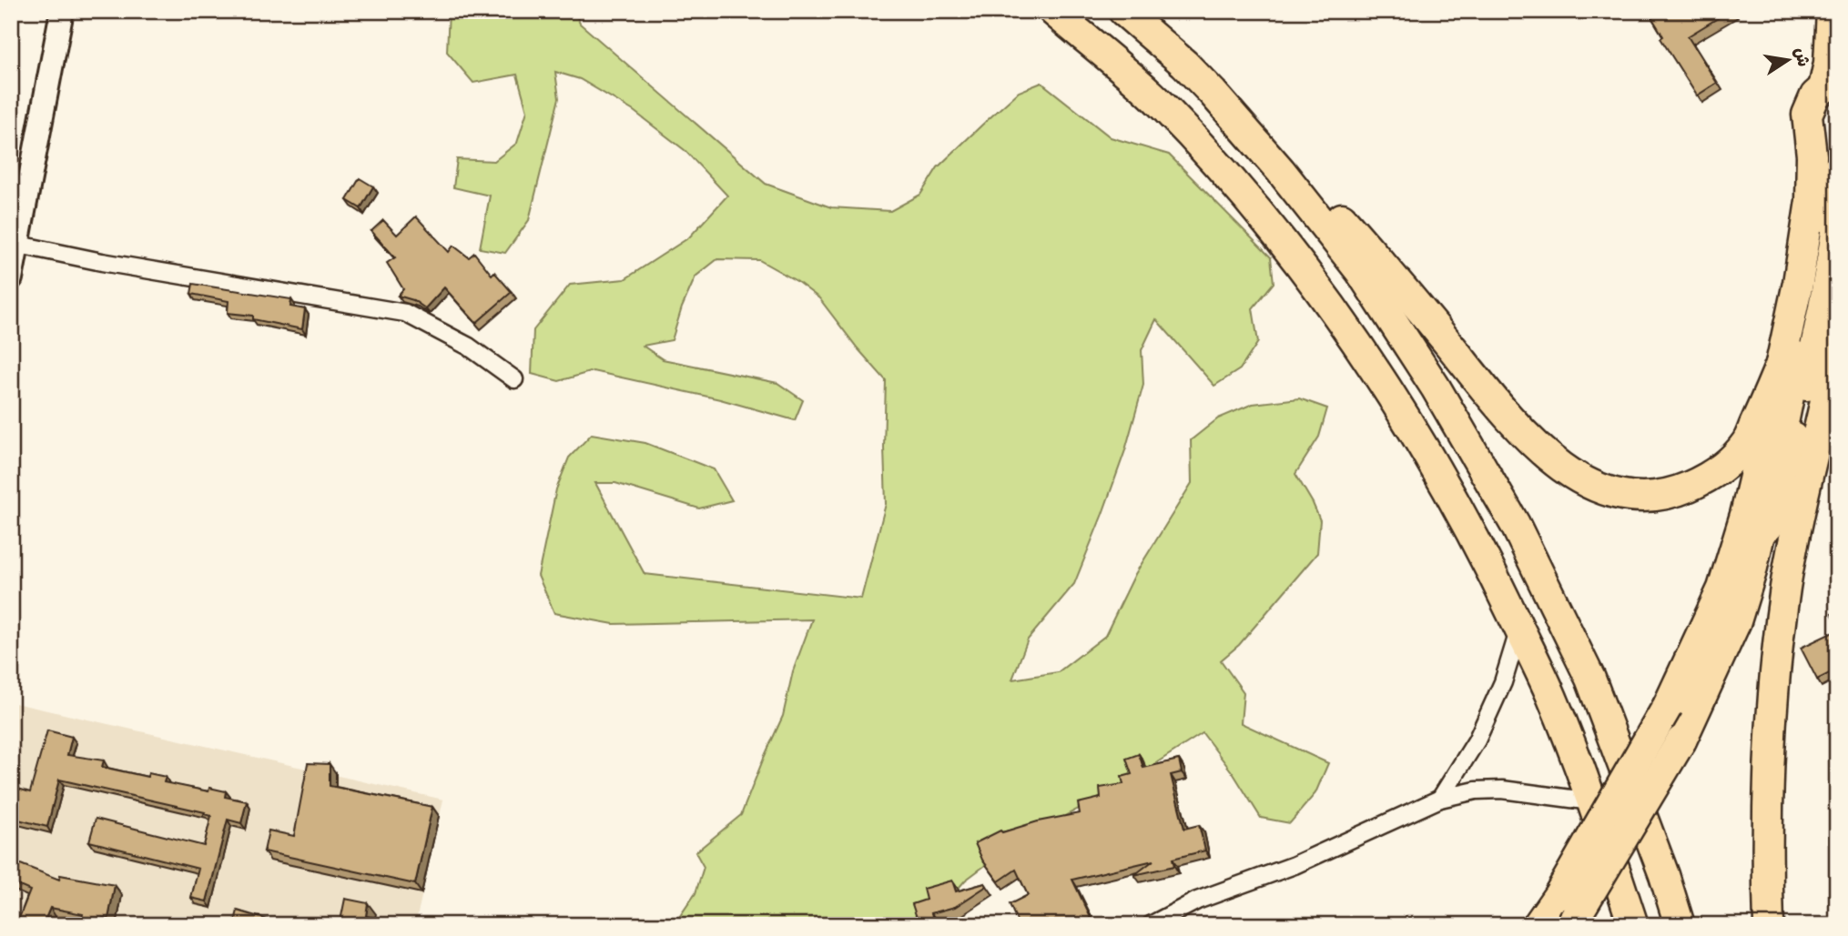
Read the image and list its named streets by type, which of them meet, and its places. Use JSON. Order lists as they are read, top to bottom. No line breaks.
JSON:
{"north":"right"}
